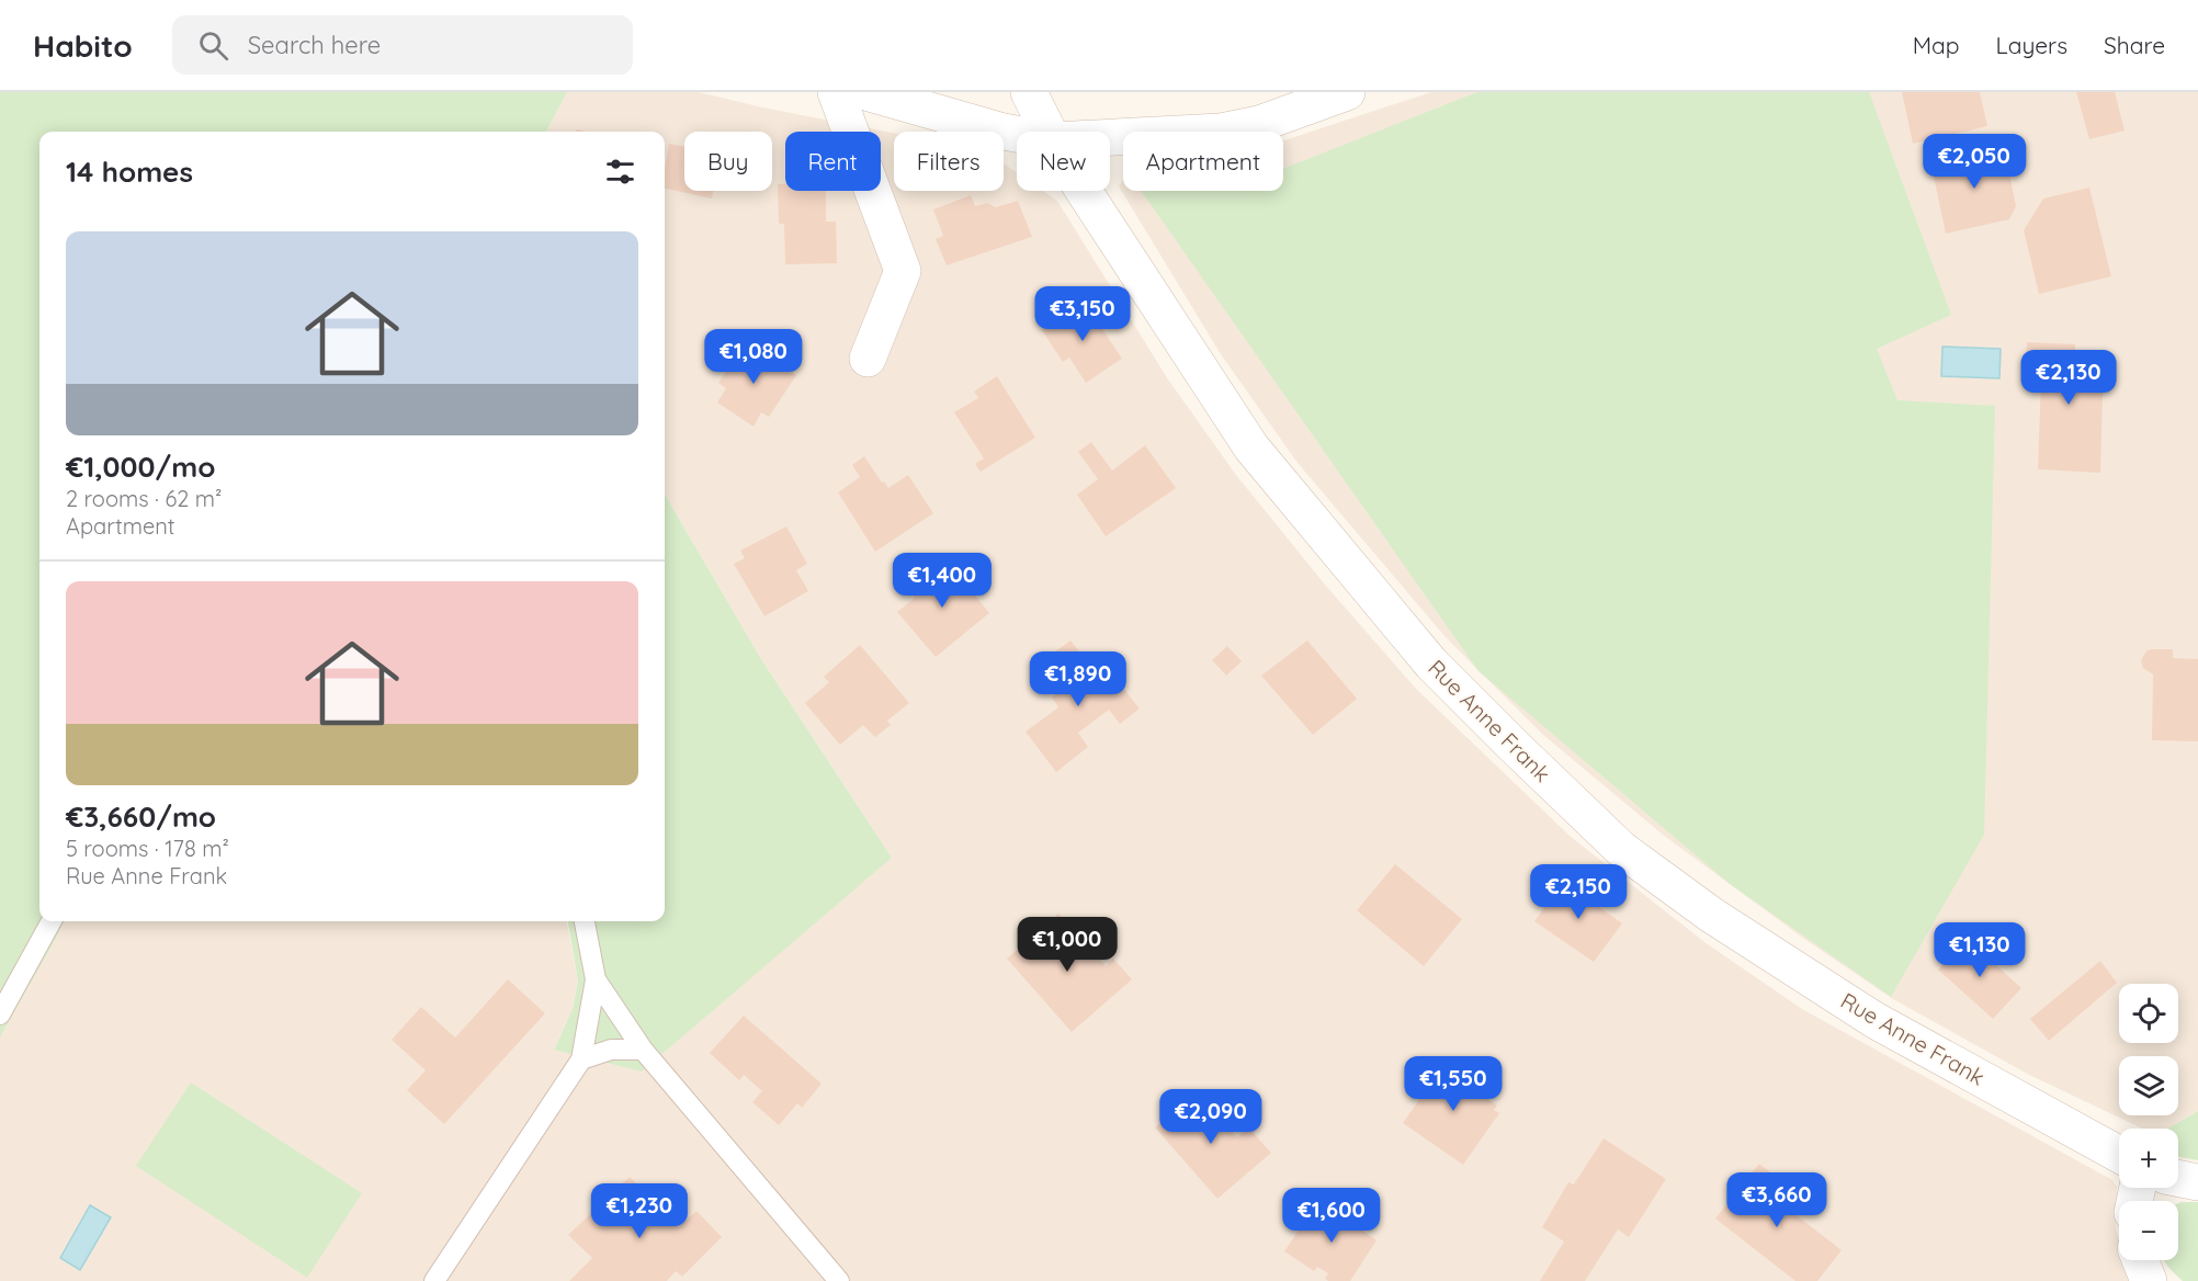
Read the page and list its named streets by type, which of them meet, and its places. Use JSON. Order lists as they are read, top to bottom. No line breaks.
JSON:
{"streets":{"street":["Rue Anne Frank"]},"page":{"header":"Habito","search":"Search here","nav":["Map","Layers","Share"],"chip":["Buy","Rent","Filters","New","Apartment"],"heading":"14 homes","price":["€2,050","€3,150","€1,080","€2,130","€1,400","€1,890","€2,150","€1,000","€1,130","€1,550","€2,090","€3,660","€1,230","€1,600"],"list":[{"name":"€1,000/mo","note":"2 rooms · 62 m² · Apartment"},{"name":"€3,660/mo","note":"5 rooms · 178 m² · Rue Anne Frank"}],"map_buttons":["+","−"]}}
